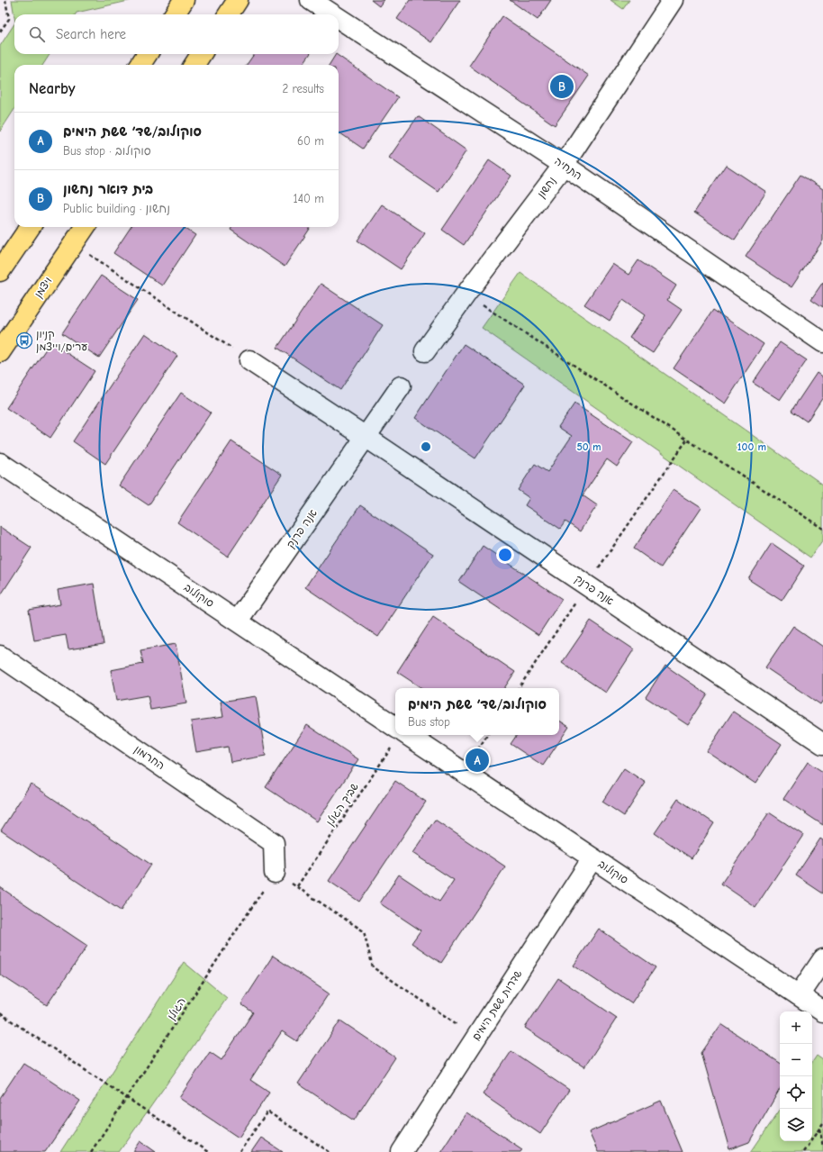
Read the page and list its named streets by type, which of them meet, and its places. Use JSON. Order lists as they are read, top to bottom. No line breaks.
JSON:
{"streets":{"main road":["ויצמן"],"street":["התחיה","נחשון","אנה פרנק","סוקולוב","החרמון","שדרות ששת הימים"],"path":["שביך הגולן","הגולן"]},"crossings":[["התחיה","נחשון"],["אנה פרנק","סוקולוב"],["סוקולוב","שביך הגולן"],["סוקולוב","שדרות ששת הימים"],["החרמון","הגולן"]],"places":{"bus stop":["קניון ערים/וייצמן"]},"page":{"search":"Search here","heading":["Nearby","2 results"],"pins":["B","A"],"list":[{"mark":"A","name":"סוקולוב/שד׳ ששת הימים","note":"Bus stop · סוקולוב","value":"60 m"},{"mark":"B","name":"בית דואר נחשון","note":"Public building · נחשון","value":"140 m"}],"popup":["סוקולוב/שד׳ ששת הימים","Bus stop"],"map_buttons":["+","−"]},"rings":["50 m","100 m"]}
